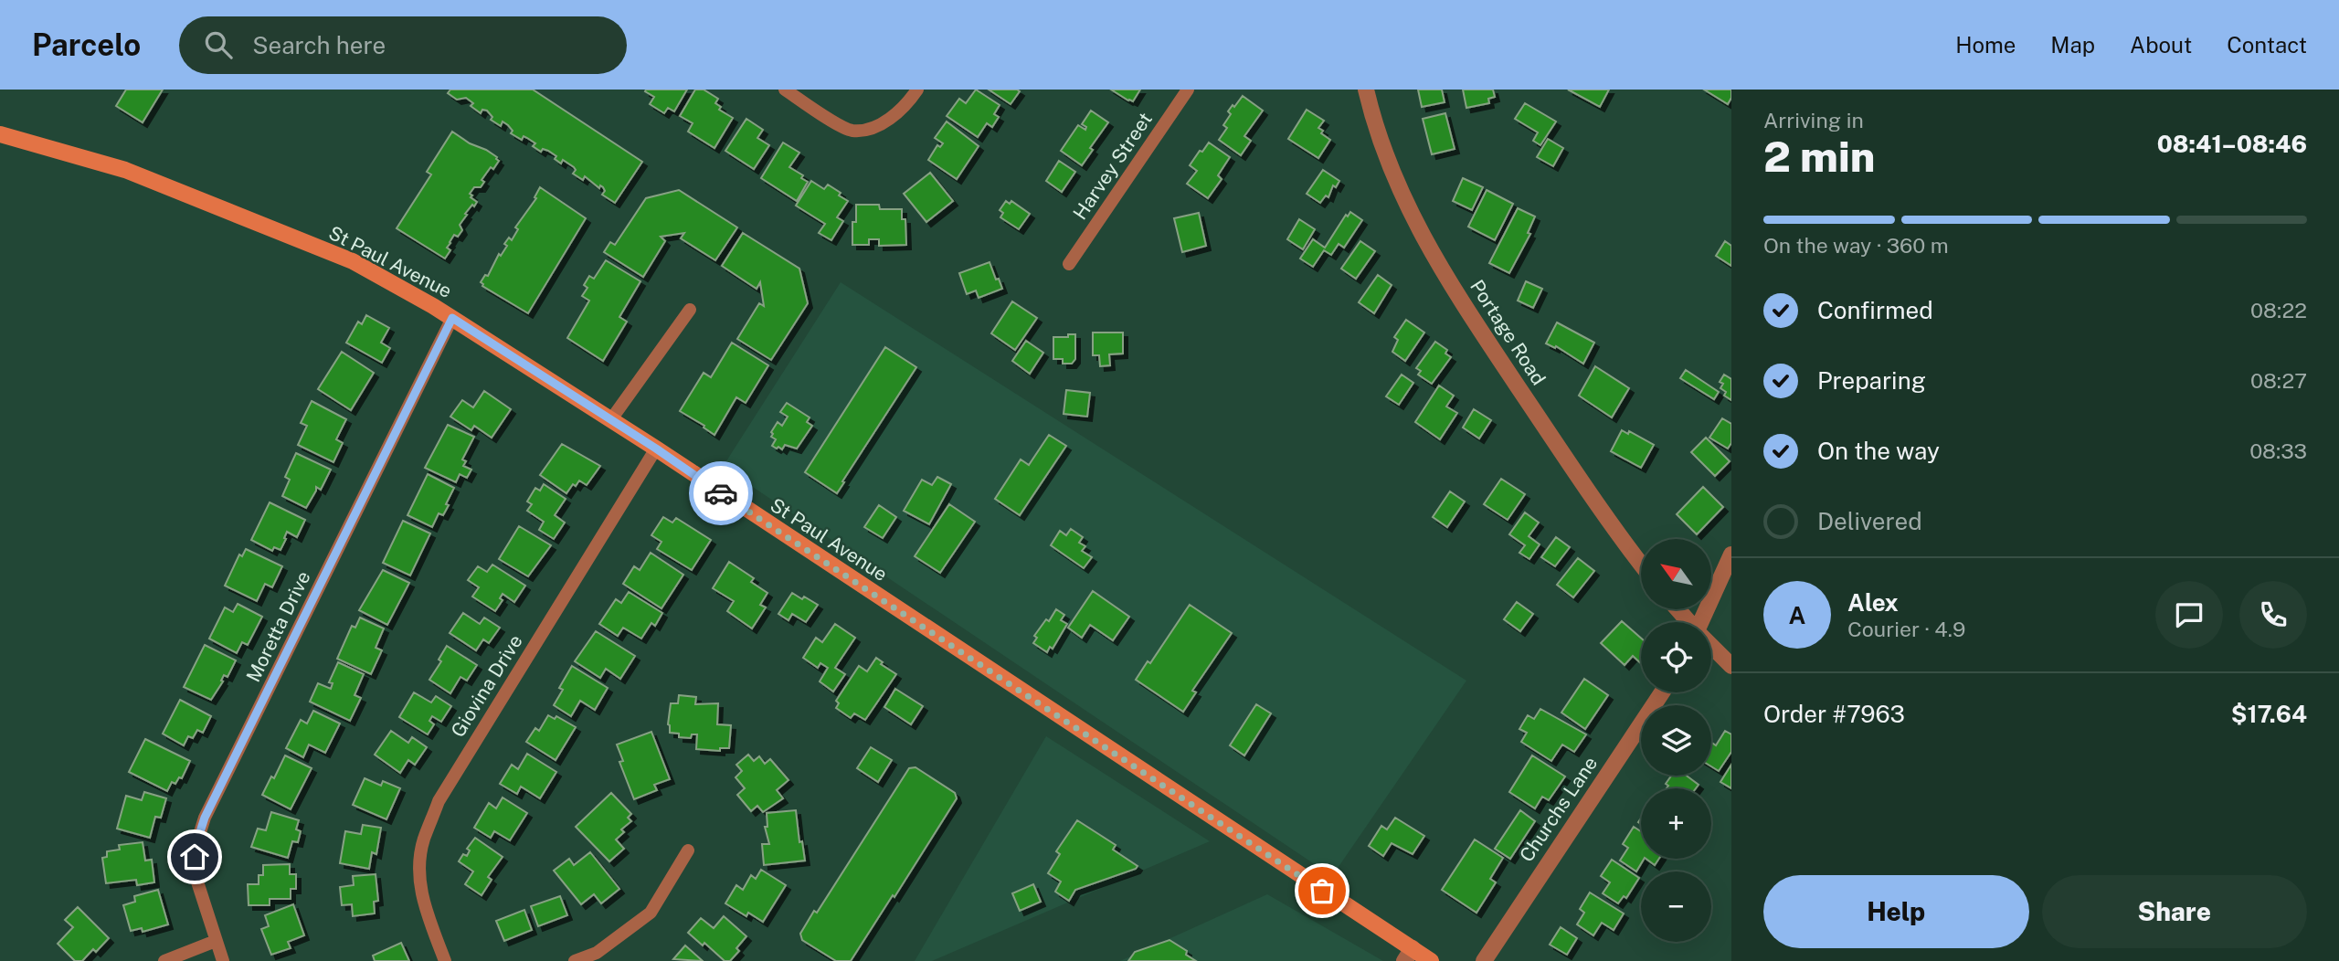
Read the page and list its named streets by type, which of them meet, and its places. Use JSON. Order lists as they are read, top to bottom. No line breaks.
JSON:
{"streets":{"main road":["St Paul Avenue"],"street":["Harvey Street","Portage Road","Moretta Drive","Giovina Drive","Churchs Lane"]},"crossings":[["St Paul Avenue","Moretta Drive"],["St Paul Avenue","Giovina Drive"]],"north":"top left","page":{"header":"Parcelo","search":"Search here","nav":["Home","Map","About","Contact"],"heading":["2 min","Arriving in","08:41–08:46"],"panel":["Alex","Courier · 4.9","Order #7963","$17.64"],"bar":"On the way · 360 m","list":[["Confirmed","08:22"],["Preparing","08:27"],["On the way","08:33"],"Delivered"],"map_buttons":["+","−"],"round":"A","buttons":["Help","Share"]}}
